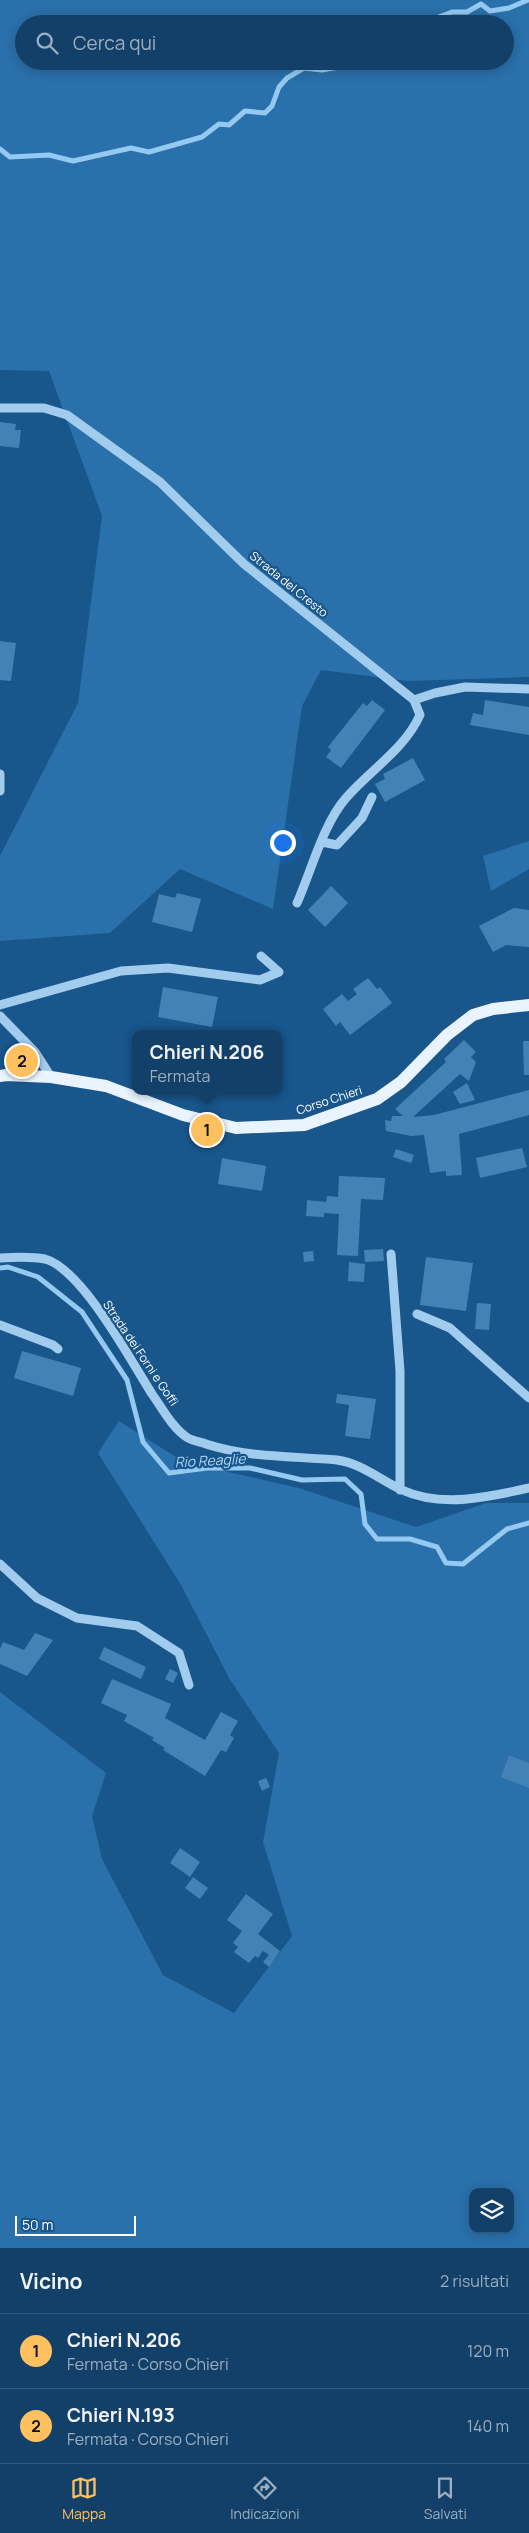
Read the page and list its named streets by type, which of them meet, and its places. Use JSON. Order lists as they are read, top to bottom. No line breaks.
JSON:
{"streets":{"main road":["Corso Chieri"],"street":["Strada del Cresto","Strada dei Forni e Goffi"]},"water":["Rio Reaglie"],"scale_bar":"50 m","page":{"search":"Cerca qui","popup":["Chieri N.206","Fermata"],"pins":["2","1"],"scale":"50 m","heading":["Vicino","2 risultati"],"list":[{"mark":"1","name":"Chieri N.206","note":"Fermata · Corso Chieri","value":"120 m"},{"mark":"2","name":"Chieri N.193","note":"Fermata · Corso Chieri","value":"140 m"}],"nav":["Mappa","Indicazioni","Salvati"]}}
